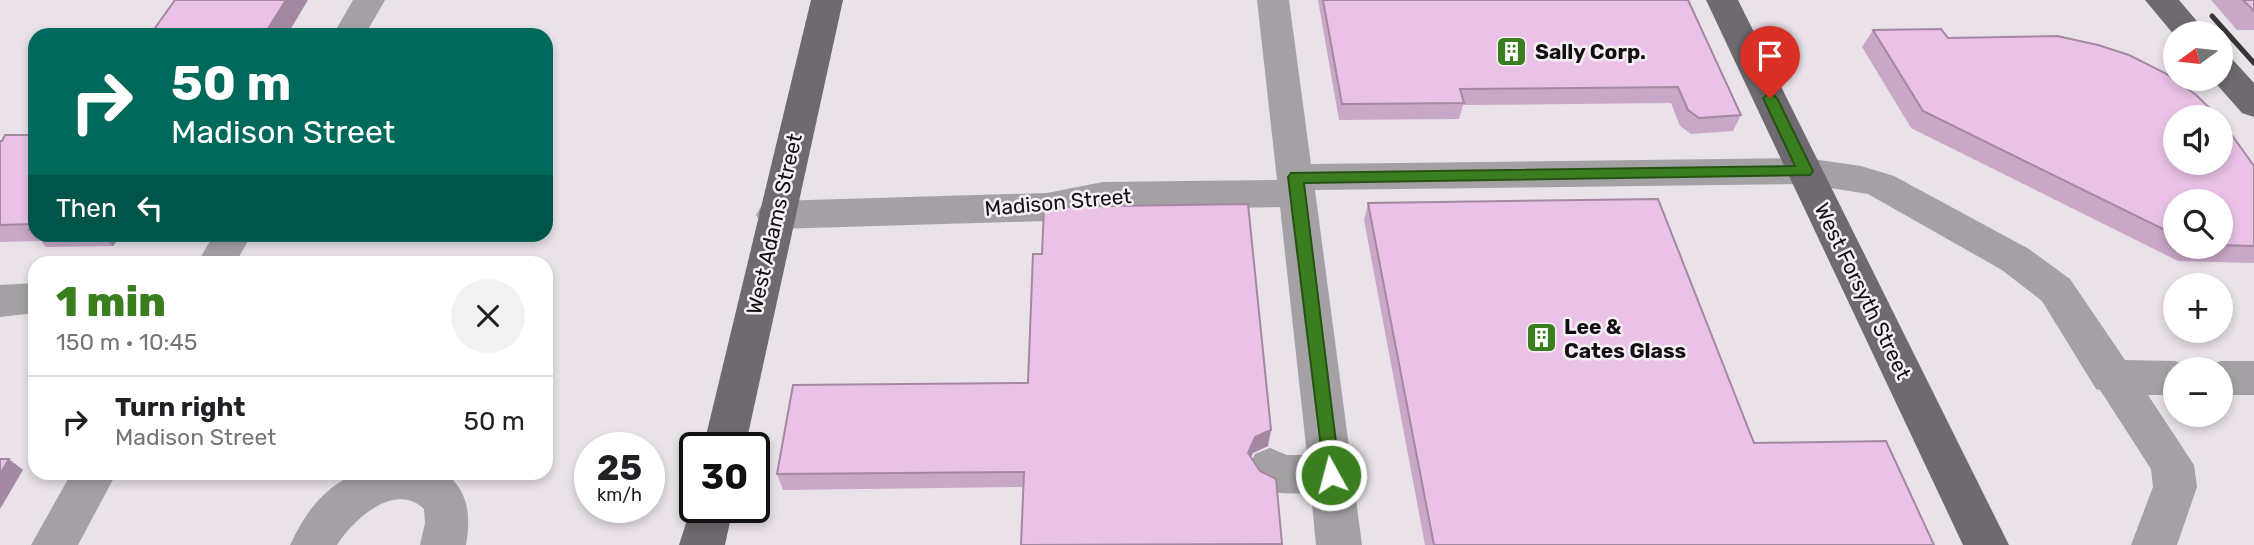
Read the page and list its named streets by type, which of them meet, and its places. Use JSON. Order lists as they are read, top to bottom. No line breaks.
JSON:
{"streets":{"main road":["West Adams Street","West Forsyth Street"],"street":["Madison Street"]},"crossings":[["Madison Street","West Adams Street"],["Madison Street","West Forsyth Street"]],"places":{"building":["Sally Corp.","Lee & Cates Glass"]},"north":"left","page":{"map_buttons":["+","−"],"turn":["50 m","Madison Street"],"then":"Then","heading":["1 min","150 m · 10:45"],"list":[{"name":"Turn right","note":"Madison Street","value":"50 m"}],"speed":"25 km/h","limit":"30"}}
